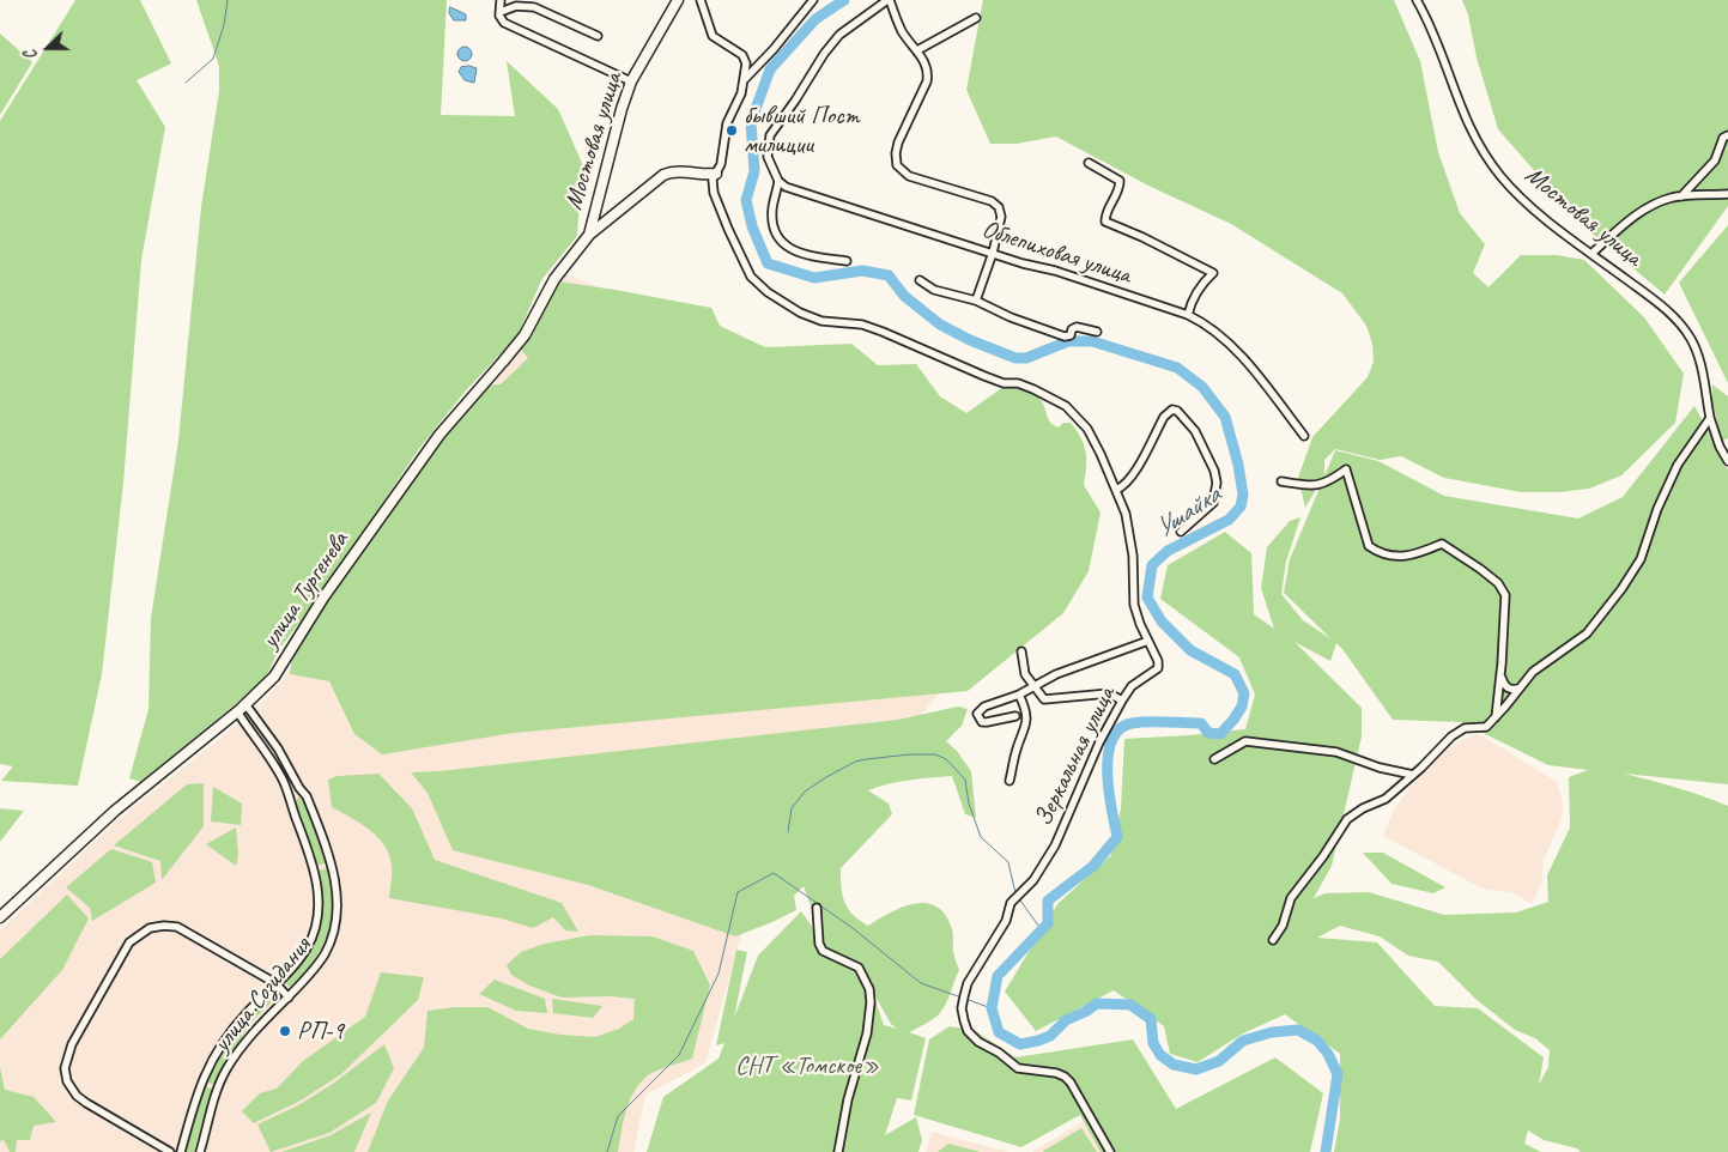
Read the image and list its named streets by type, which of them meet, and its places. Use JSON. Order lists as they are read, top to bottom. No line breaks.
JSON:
{"streets":{"street":["Мостовая улица","Облепиховая улица","улица Тургенева","Зеркальная улица","улица Созидания"]},"crossings":[["Мостовая улица","улица Тургенева"],["улица Тургенева","улица Созидания"]],"water":["Ушайка"],"parks":["СНТ «Томское»"],"places":["бывший Пост милиции","РП-9"],"north":"left"}
